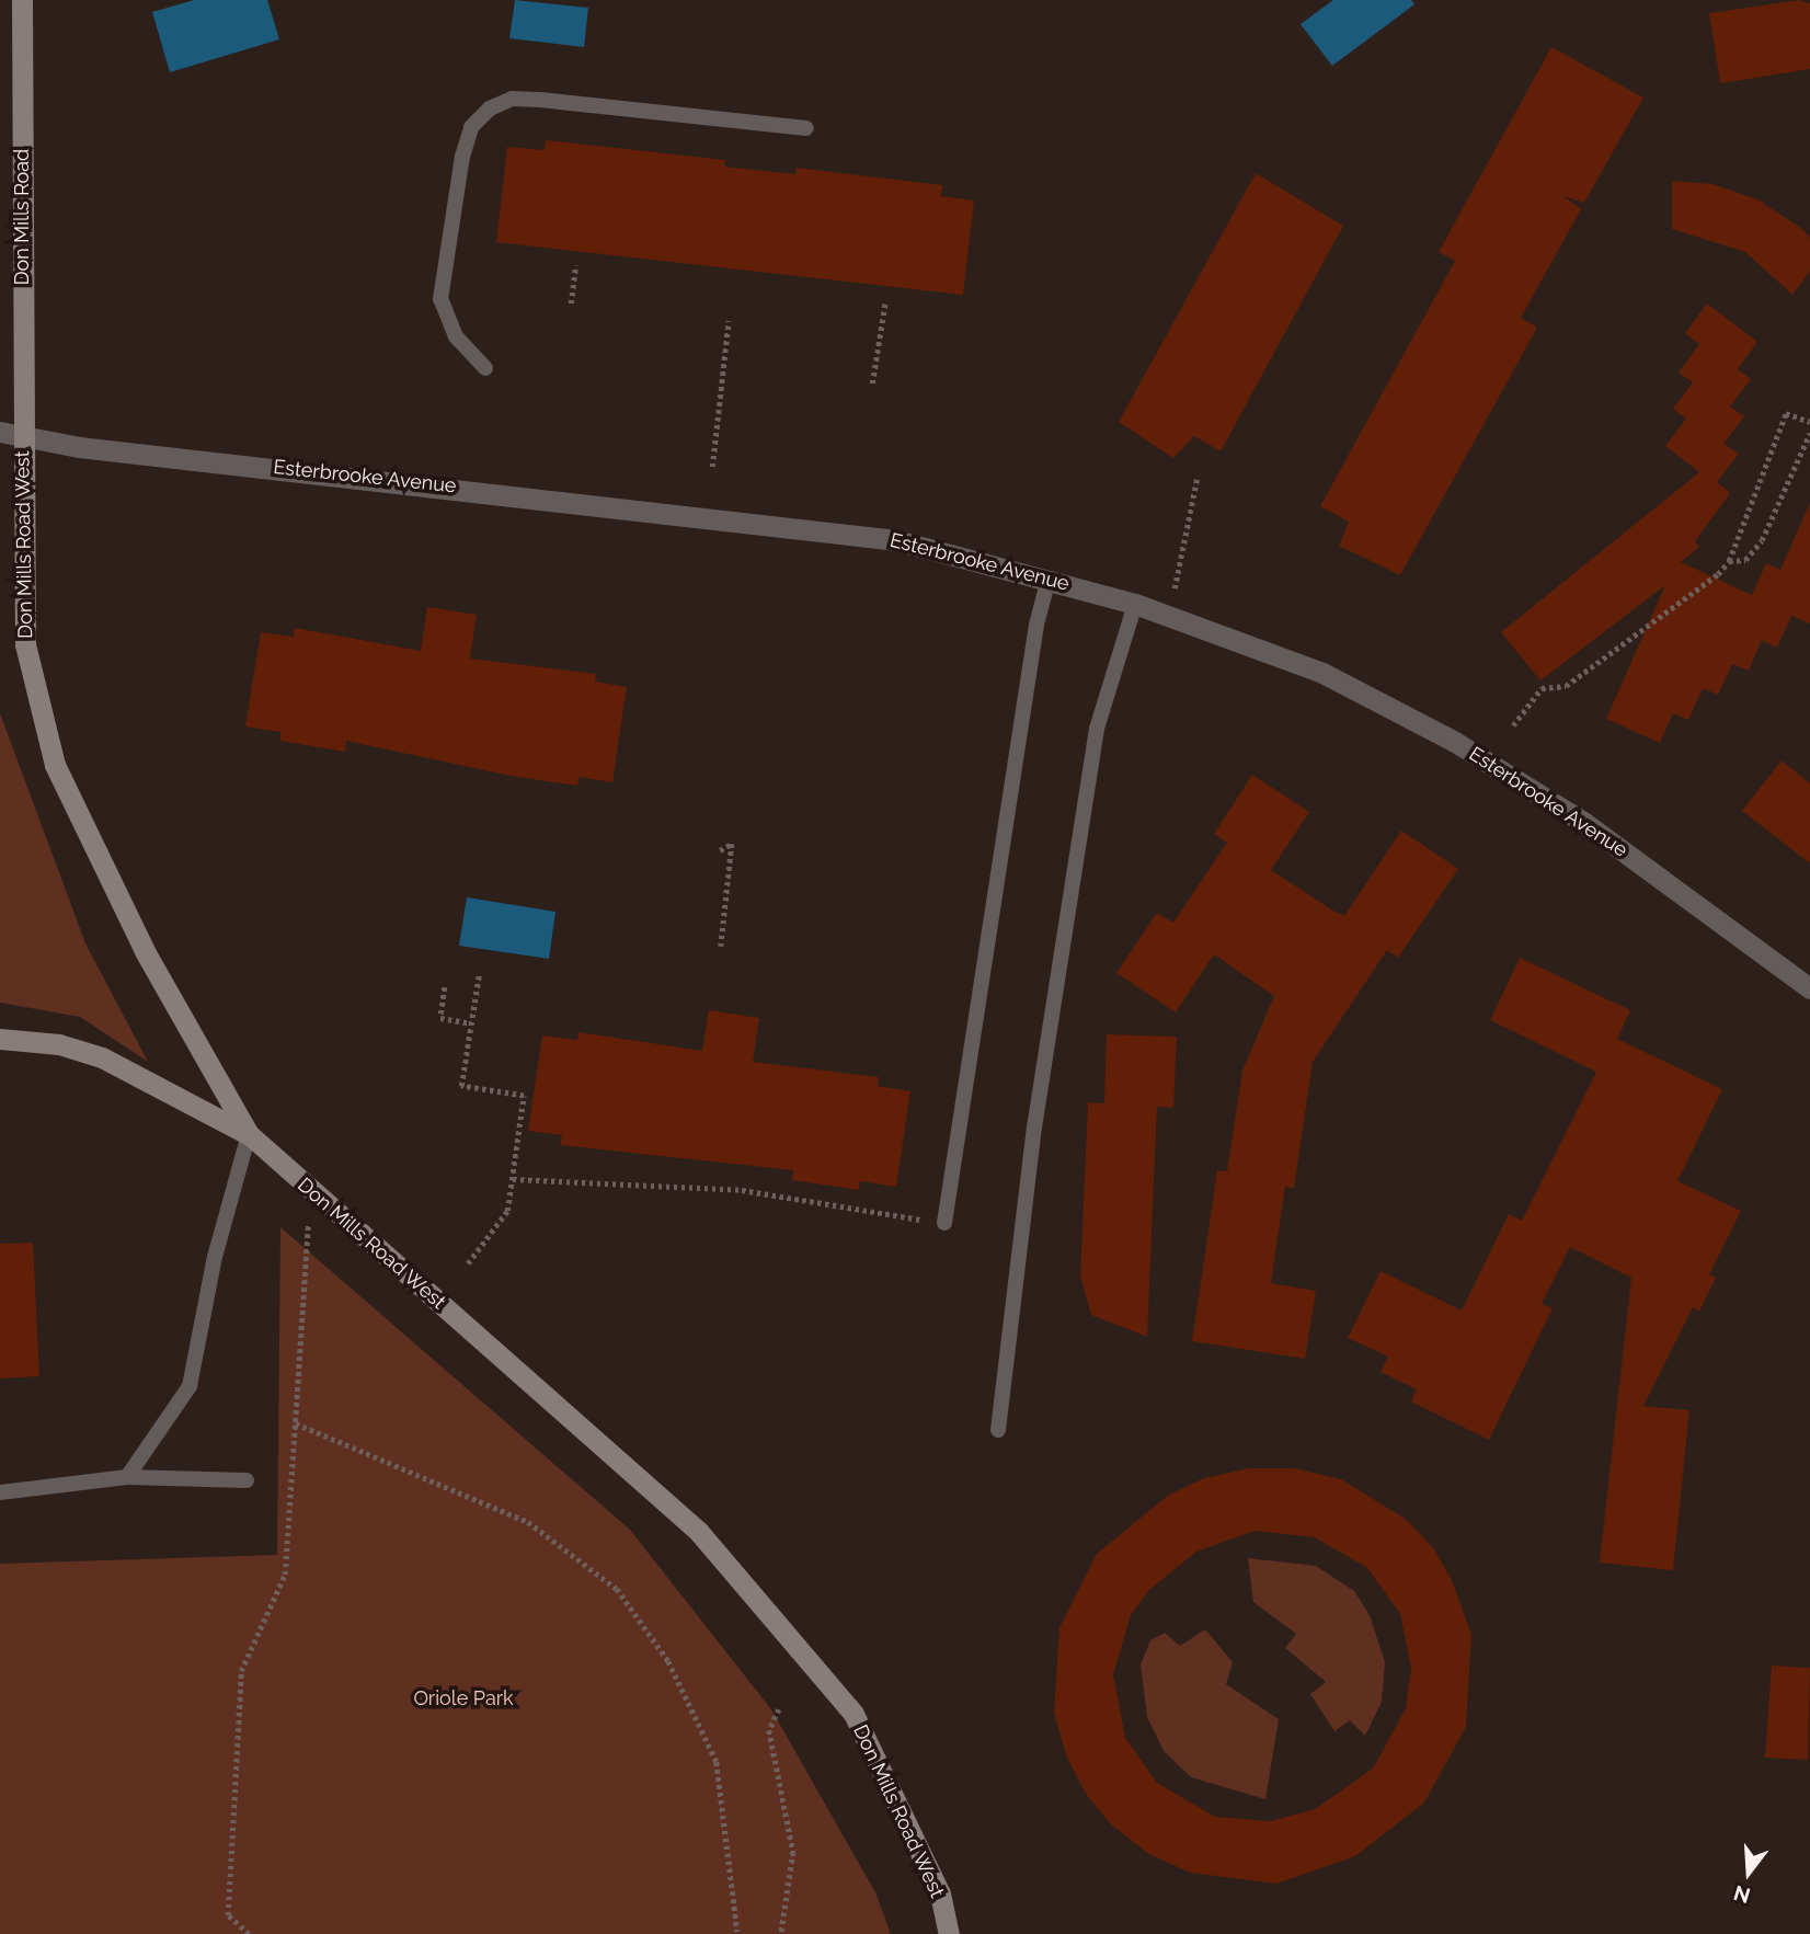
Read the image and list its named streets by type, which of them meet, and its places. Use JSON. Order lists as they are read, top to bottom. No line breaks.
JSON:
{"streets":{"main road":["Don Mills Road","Don Mills Road West"],"street":["Esterbrooke Avenue"]},"crossings":[["Don Mills Road","Esterbrooke Avenue"],["Don Mills Road","Don Mills Road West"],["Esterbrooke Avenue","Don Mills Road West"]],"parks":["Oriole Park"],"north":"bottom"}
